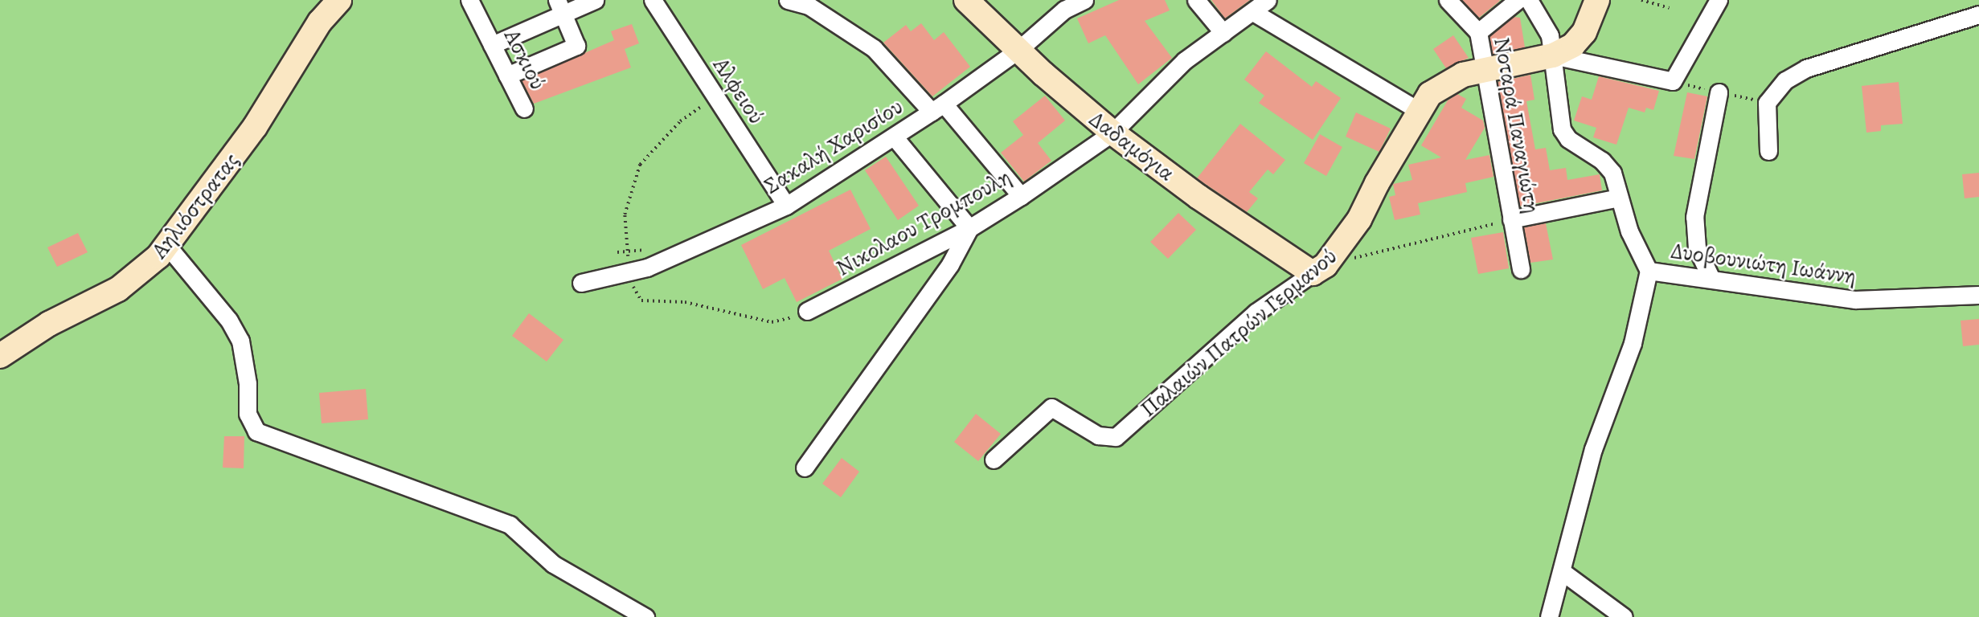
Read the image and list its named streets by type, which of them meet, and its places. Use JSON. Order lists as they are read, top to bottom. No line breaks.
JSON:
{"streets":{"street":["Ασκιού","Αλφειού","Νοταρά Παναγιώτη","Σακαλή Χαρισίου","Δαδαμόγια","Αηλιόστρατας","Νικολαου Τρομπουλη","Δυοβουνιώτη Ιωάννη","Παλαιών Πατρών Γερμανού"]},"crossings":[["Αλφειού","Σακαλή Χαρισίου"],["Νοταρά Παναγιώτη","Παλαιών Πατρών Γερμανού"],["Σακαλή Χαρισίου","Δαδαμόγια"],["Δαδαμόγια","Νικολαου Τρομπουλη"],["Δαδαμόγια","Παλαιών Πατρών Γερμανού"],["Δυοβουνιώτη Ιωάννη","Παλαιών Πατρών Γερμανού"]]}
